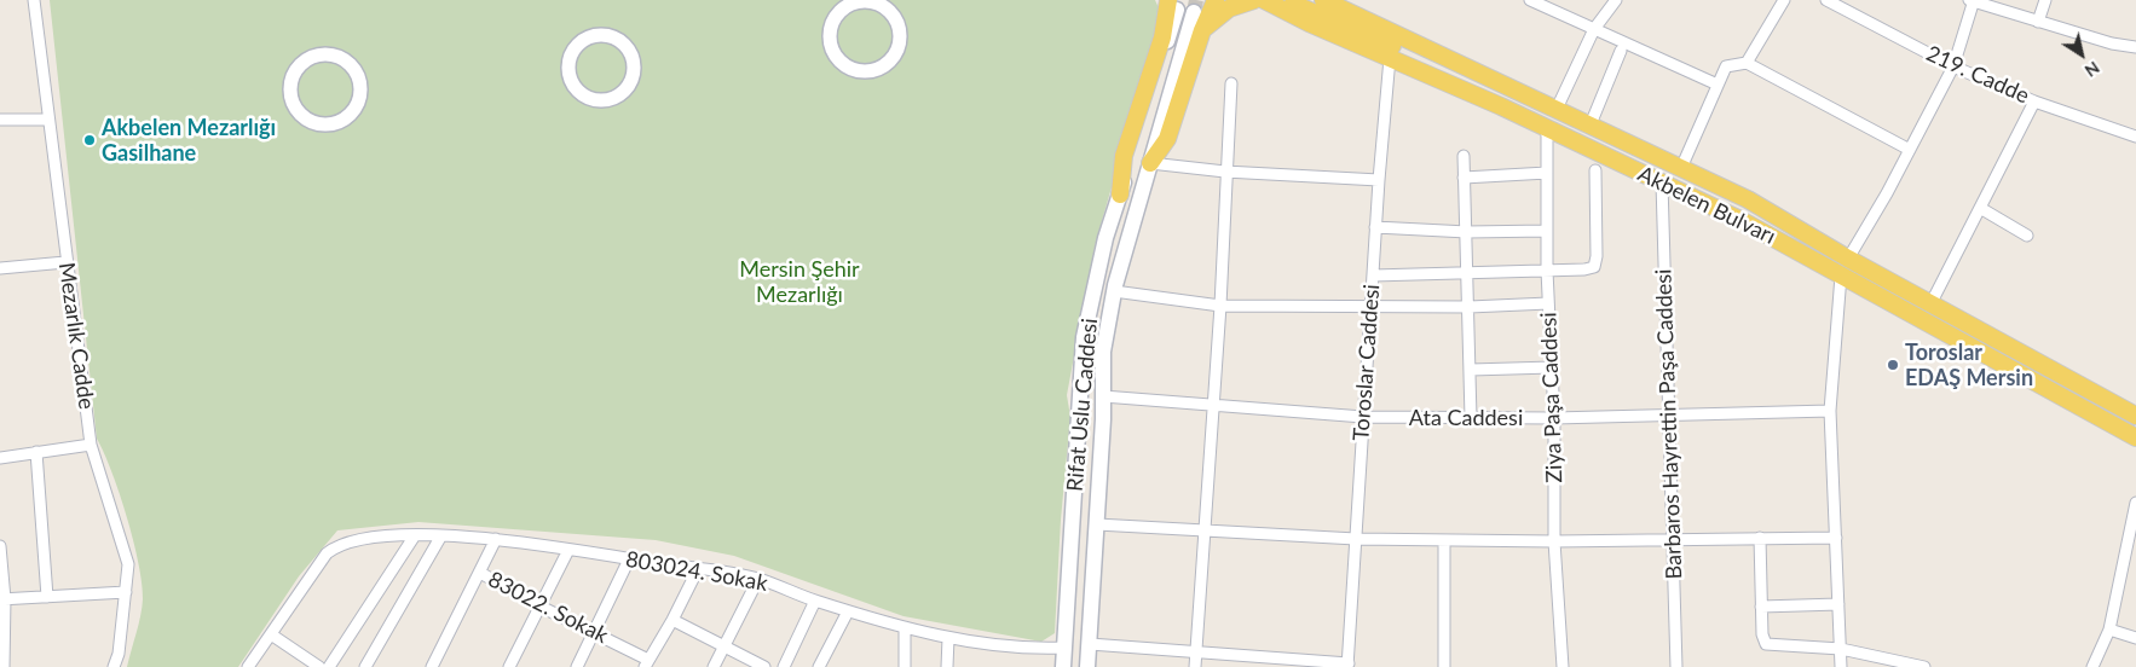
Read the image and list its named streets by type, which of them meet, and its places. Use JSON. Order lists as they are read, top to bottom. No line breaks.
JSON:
{"streets":{"main road":["Akbelen Bulvarı","Rifat Uslu Caddesi"],"street":["219. Cadde","Mezarlık Cadde","Toroslar Caddesi","Ziya Paşa Caddesi","Ata Caddesi","Barbaros Hayrettin Paşa Caddesi","803024. Sokak","83022. Sokak"]},"crossings":[["Akbelen Bulvarı","Toroslar Caddesi"],["Akbelen Bulvarı","Ziya Paşa Caddesi"],["Akbelen Bulvarı","Barbaros Hayrettin Paşa Caddesi"],["Toroslar Caddesi","Ata Caddesi"],["Ziya Paşa Caddesi","Ata Caddesi"],["Rifat Uslu Caddesi","Ata Caddesi"],["Rifat Uslu Caddesi","803024. Sokak"],["Ata Caddesi","Barbaros Hayrettin Paşa Caddesi"]],"parks":["Mersin Şehir Mezarlığı"],"places":["Akbelen Mezarlığı Gasilhane","Toroslar EDAŞ Mersin"],"north":"bottom right"}
